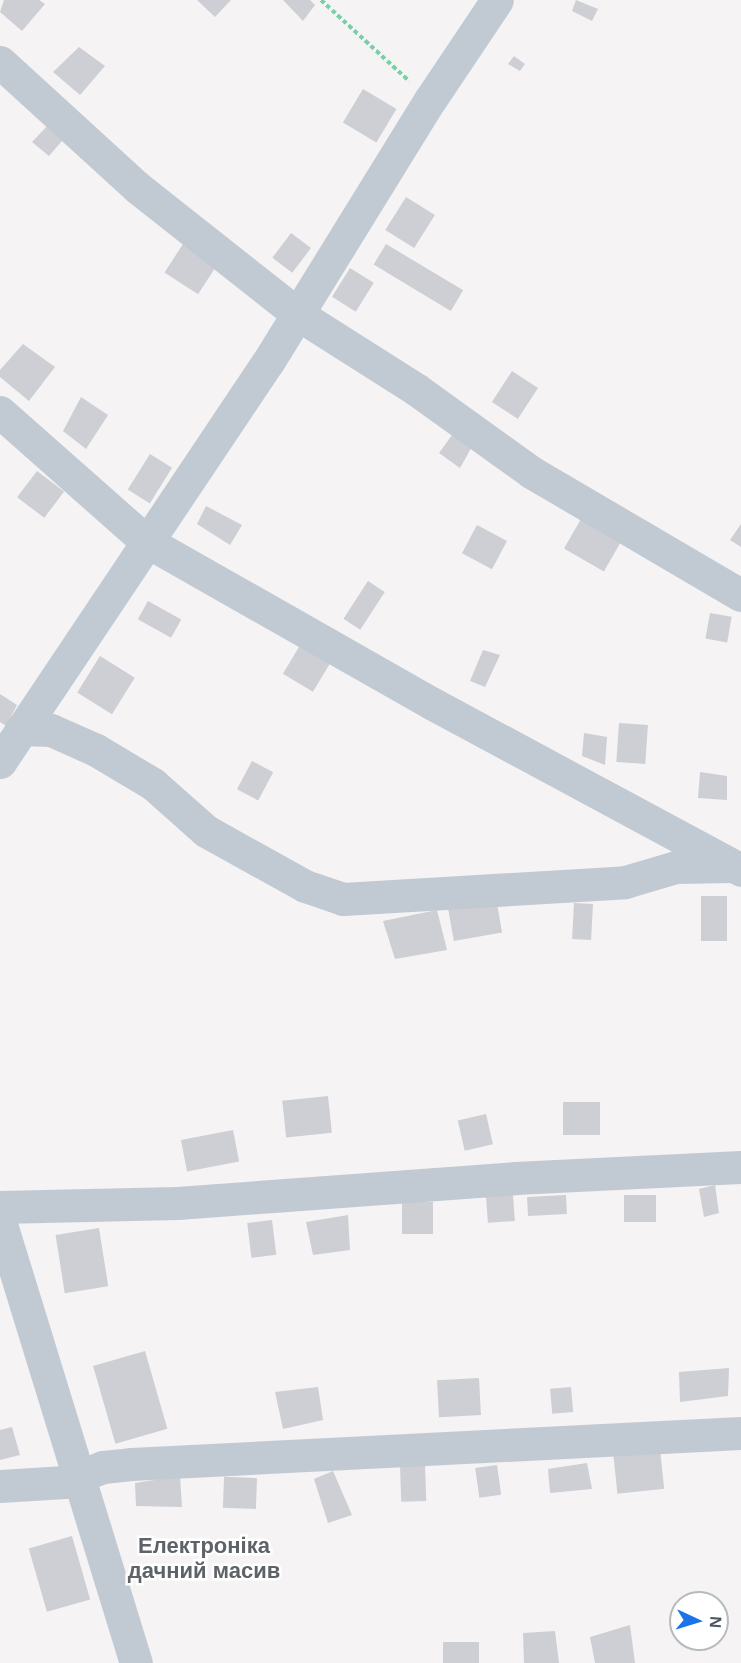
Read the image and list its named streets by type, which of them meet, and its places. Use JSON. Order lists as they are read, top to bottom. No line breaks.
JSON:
{"districts":["Електроніка дачний масив"],"north":"right"}
